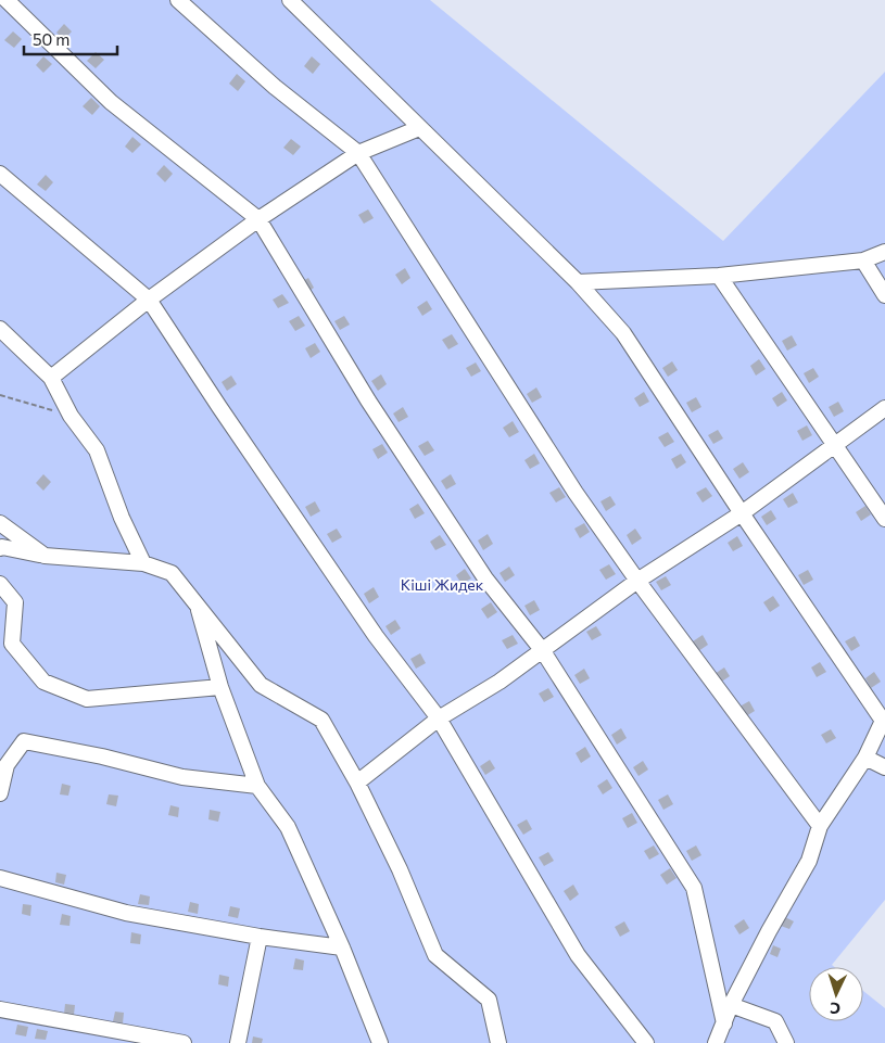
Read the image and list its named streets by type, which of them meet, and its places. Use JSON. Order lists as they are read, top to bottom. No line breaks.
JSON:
{"parks":["Кіші Жидек"],"scale_bar":"50 m","north":"bottom"}
